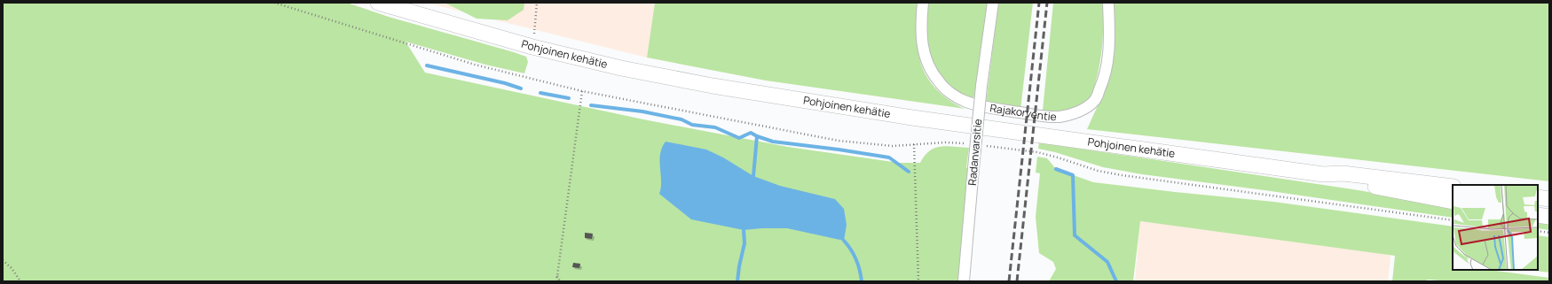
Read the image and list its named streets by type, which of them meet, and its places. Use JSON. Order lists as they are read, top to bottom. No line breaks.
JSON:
{"streets":{"main road":["Pohjoinen kehätie"],"street":["Rajakorventie","Radanvarsitie"]}}
